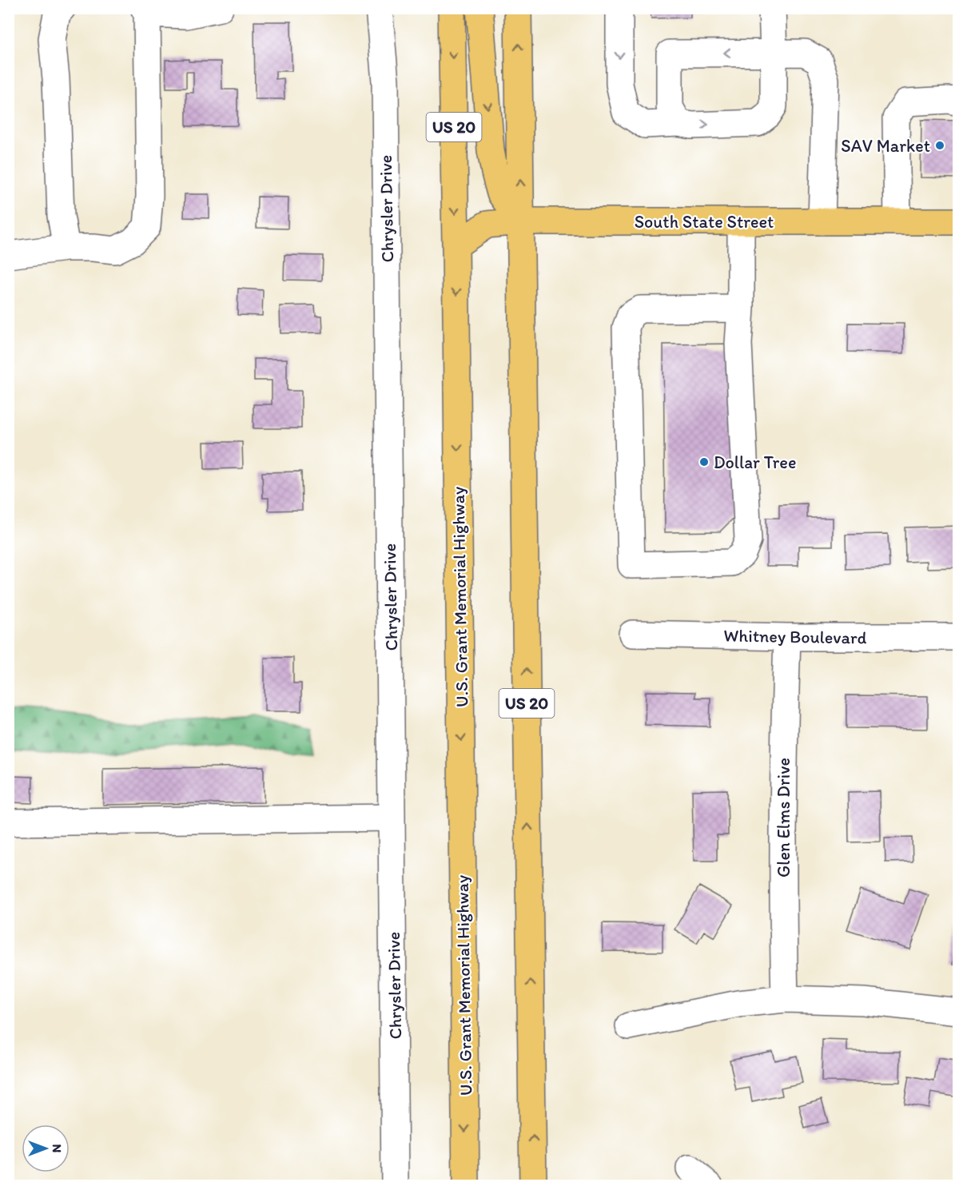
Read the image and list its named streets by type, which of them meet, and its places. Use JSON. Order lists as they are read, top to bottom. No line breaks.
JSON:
{"streets":{"main road":["US 20","South State Street","U.S. Grant Memorial Highway"],"street":["Chrysler Drive","Whitney Boulevard","Glen Elms Drive"]},"crossings":[["US 20","South State Street"],["South State Street","U.S. Grant Memorial Highway"],["Whitney Boulevard","Glen Elms Drive"]],"places":["SAV Market","Dollar Tree"],"north":"right"}
